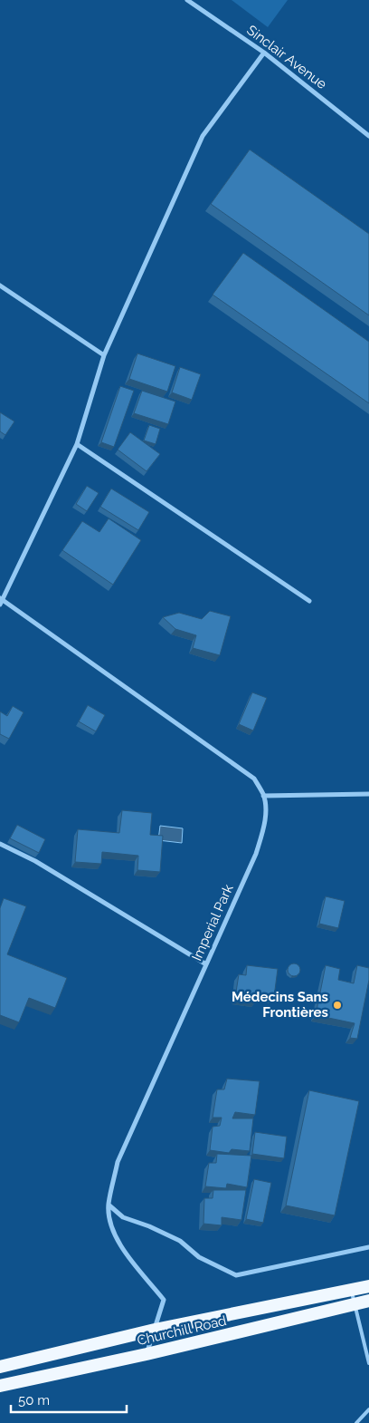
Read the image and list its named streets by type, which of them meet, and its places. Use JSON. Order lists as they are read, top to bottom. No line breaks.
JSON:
{"streets":{"highway":["Churchill Road"],"street":["Sinclair Avenue","Imperial Park"]},"crossings":[["Imperial Park","Churchill Road"]],"places":["Médecins Sans Frontières"],"scale_bar":"50 m"}
